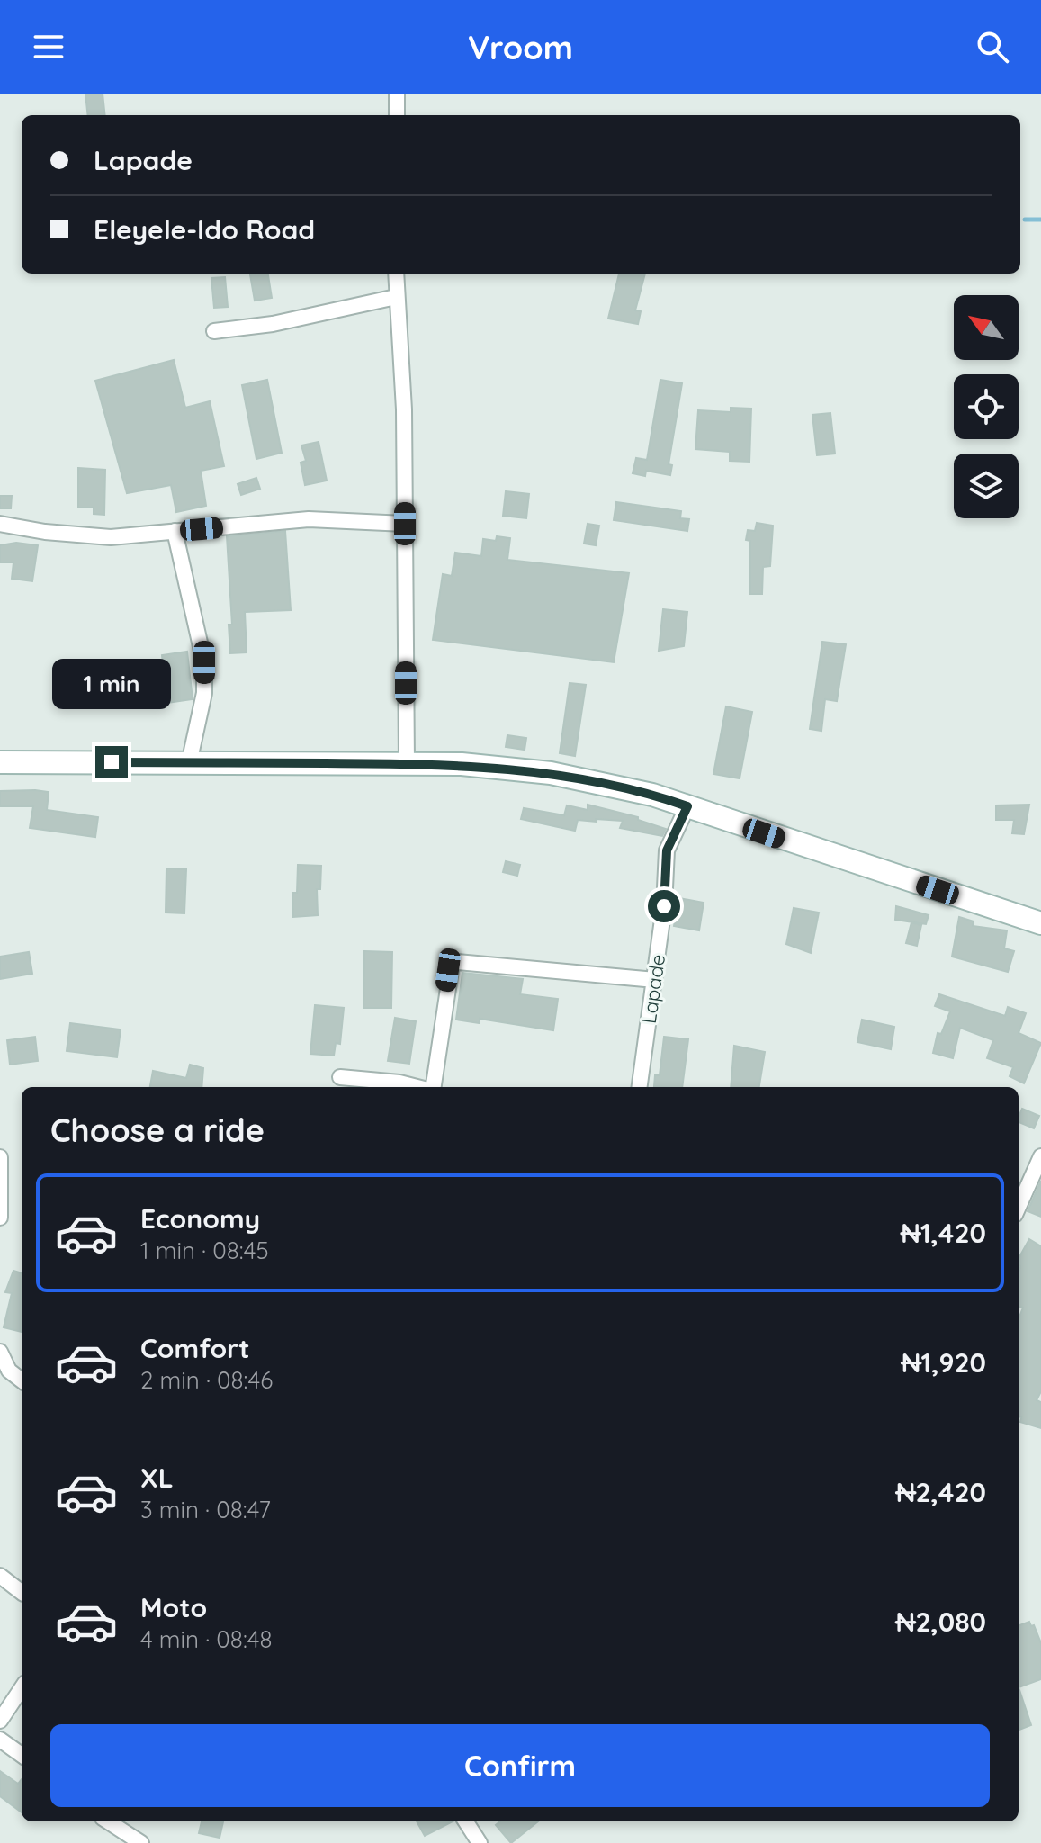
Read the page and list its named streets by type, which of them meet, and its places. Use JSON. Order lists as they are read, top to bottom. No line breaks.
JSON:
{"streets":{"street":["Lapade"]},"north":"top left","page":{"header":"Vroom","banner":["Lapade","Eleyele-Ido Road"],"bubble":"1 min","heading":"Choose a ride","list":[{"name":"Economy","note":"1 min · 08:45","value":"₦1,420"},{"name":"Comfort","note":"2 min · 08:46","value":"₦1,920"},{"name":"XL","note":"3 min · 08:47","value":"₦2,420"},{"name":"Moto","note":"4 min · 08:48","value":"₦2,080"}],"buttons":"Confirm"}}
